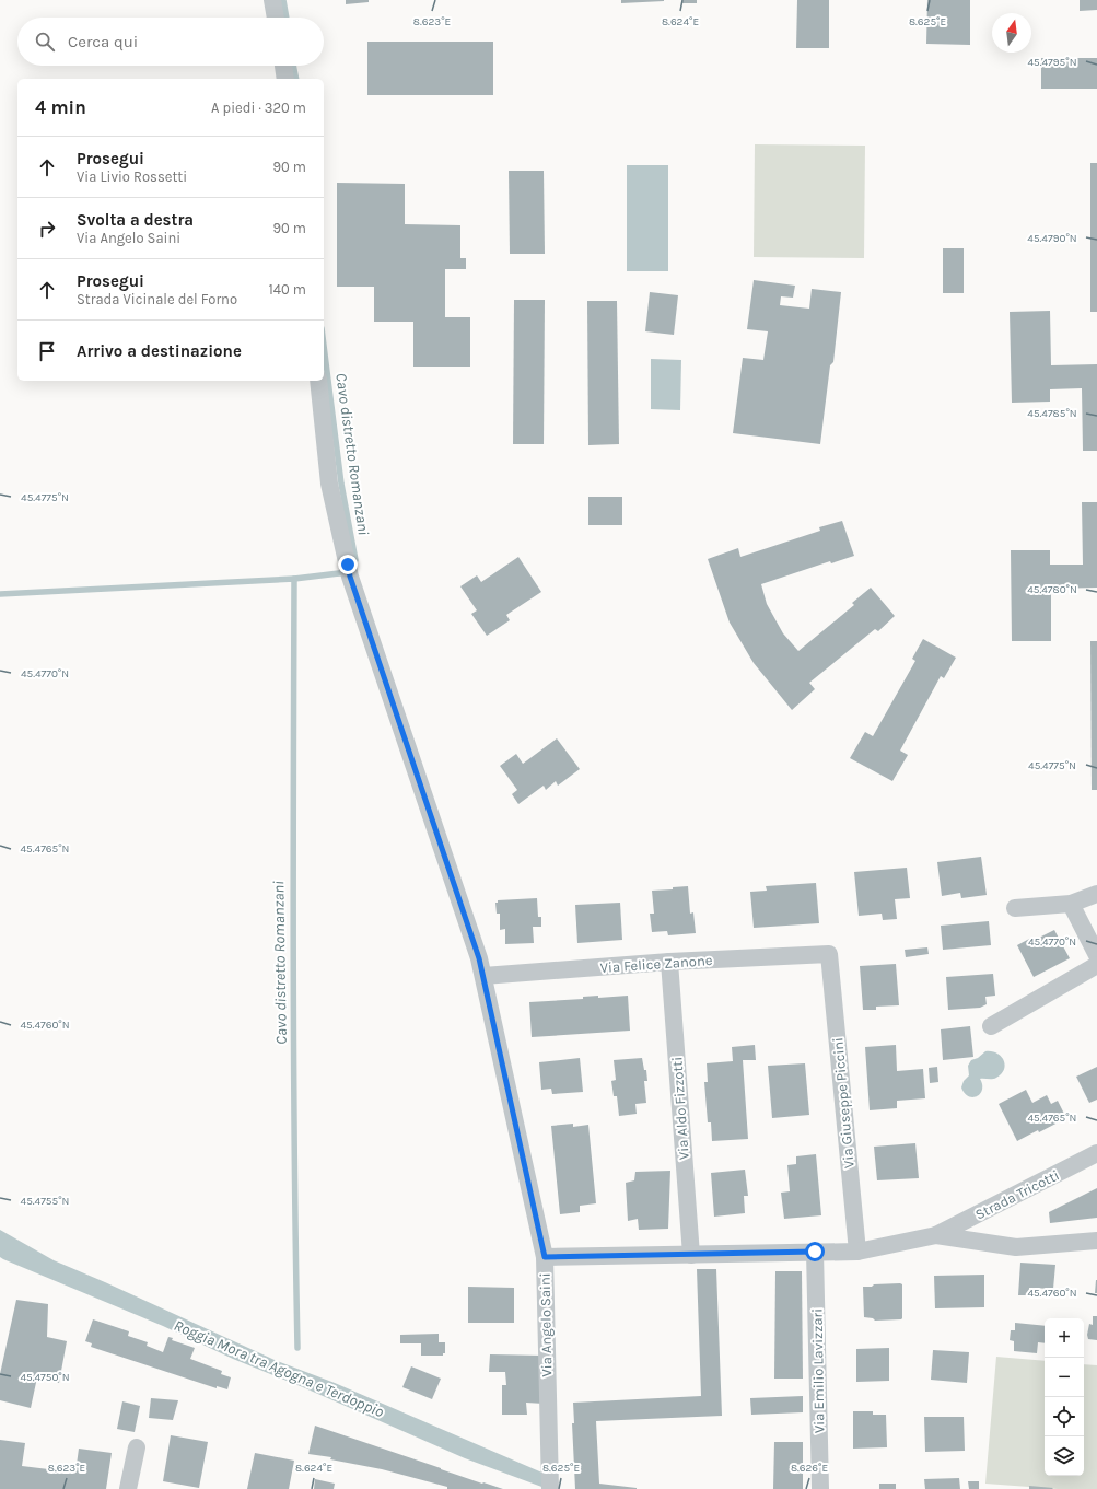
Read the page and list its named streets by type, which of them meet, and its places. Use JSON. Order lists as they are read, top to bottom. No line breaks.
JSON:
{"streets":{"street":["Via Felice Zanone","Via Giuseppe Piccini","Via Aldo Fizzotti","Strada Tricotti","Via Angelo Saini","Via Emilio Lavizzari"]},"crossings":[["Via Felice Zanone","Via Giuseppe Piccini"],["Via Felice Zanone","Via Aldo Fizzotti"],["Via Felice Zanone","Via Angelo Saini"]],"water":["Cavo distretto Romanzani","Roggia Mora tra Agogna e Terdoppio"],"north":"top","page":{"search":"Cerca qui","heading":["4 min","A piedi · 320 m"],"list":[["Prosegui","Via Livio Rossetti","90 m"],["Svolta a destra","Via Angelo Saini","90 m"],["Prosegui","Strada Vicinale del Forno","140 m"],"Arrivo a destinazione"],"map_buttons":["+","−"]},"coordinates":["8.623°E","8.624°E","8.625°E","45.4795°N","45.4790°N","45.4785°N","45.4775°N","45.4780°N","45.4770°N","45.4765°N","45.4760°N","45.4755°N","45.4750°N","8.626°E"]}
